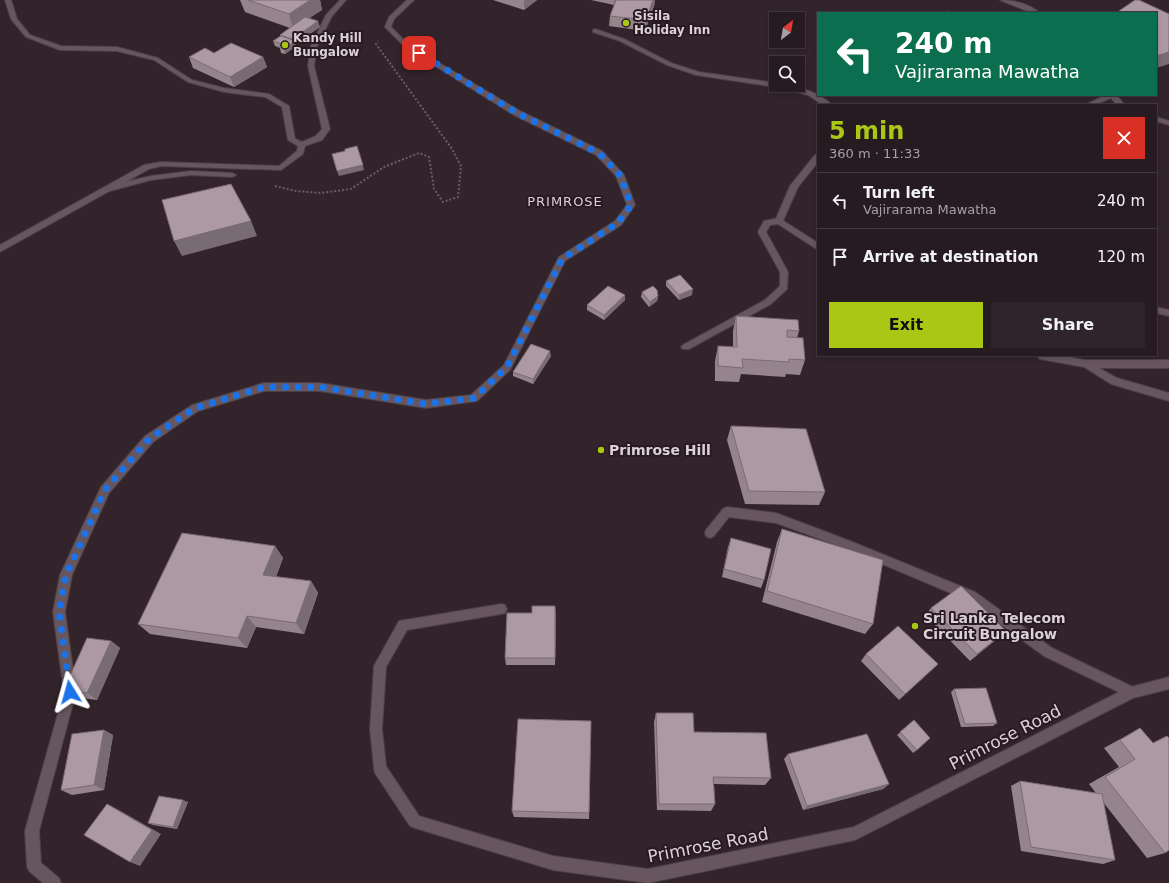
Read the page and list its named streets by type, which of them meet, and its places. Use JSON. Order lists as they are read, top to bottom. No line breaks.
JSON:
{"streets":{"street":["Primrose Road"]},"districts":["PRIMROSE"],"places":["Sisila Holiday Inn","Kandy Hill Bungalow","Primrose Hill","Sri Lanka Telecom Circuit Bungalow"],"north":"top right","page":{"turn":["240 m","Vajirarama Mawatha"],"heading":["5 min","360 m · 11:33"],"list":[{"name":"Turn left","note":"Vajirarama Mawatha","value":"240 m"},{"name":"Arrive at destination","value":"120 m"}],"buttons":["Exit","Share"]}}
